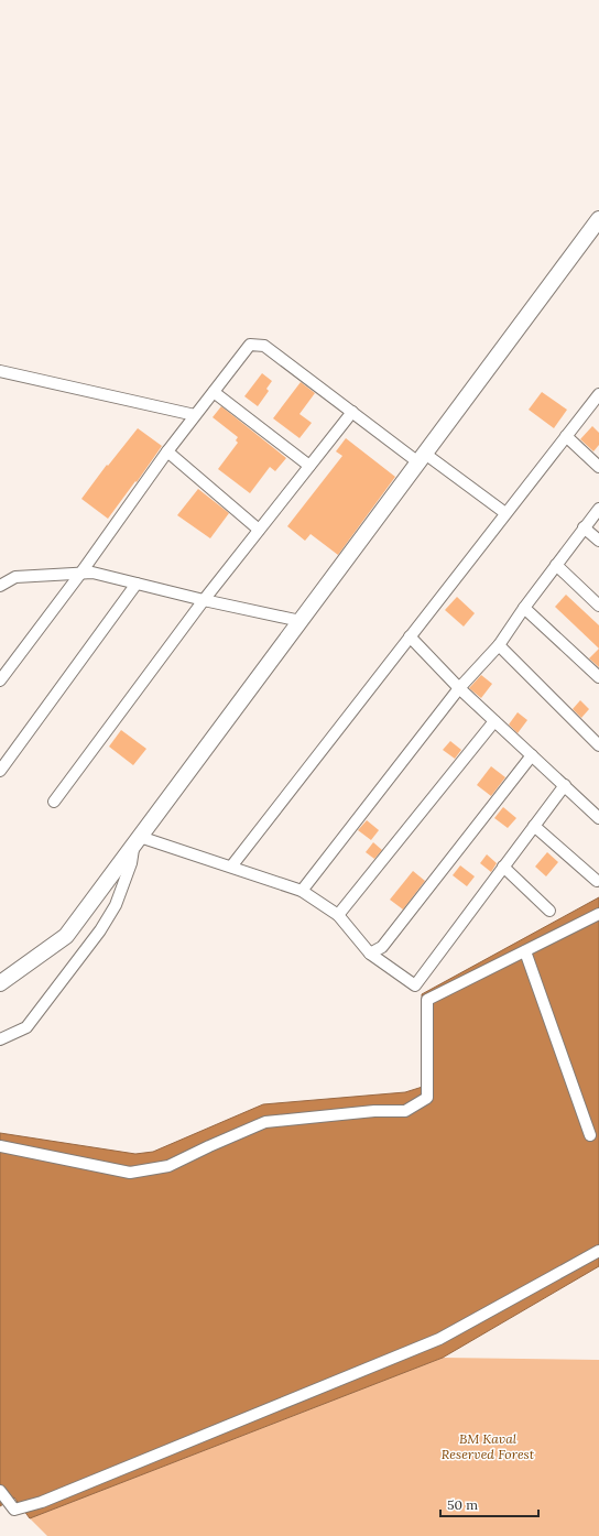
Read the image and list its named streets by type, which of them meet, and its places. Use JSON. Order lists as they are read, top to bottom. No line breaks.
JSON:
{"parks":["BM Kaval Reserved Forest"],"scale_bar":"50 m"}
